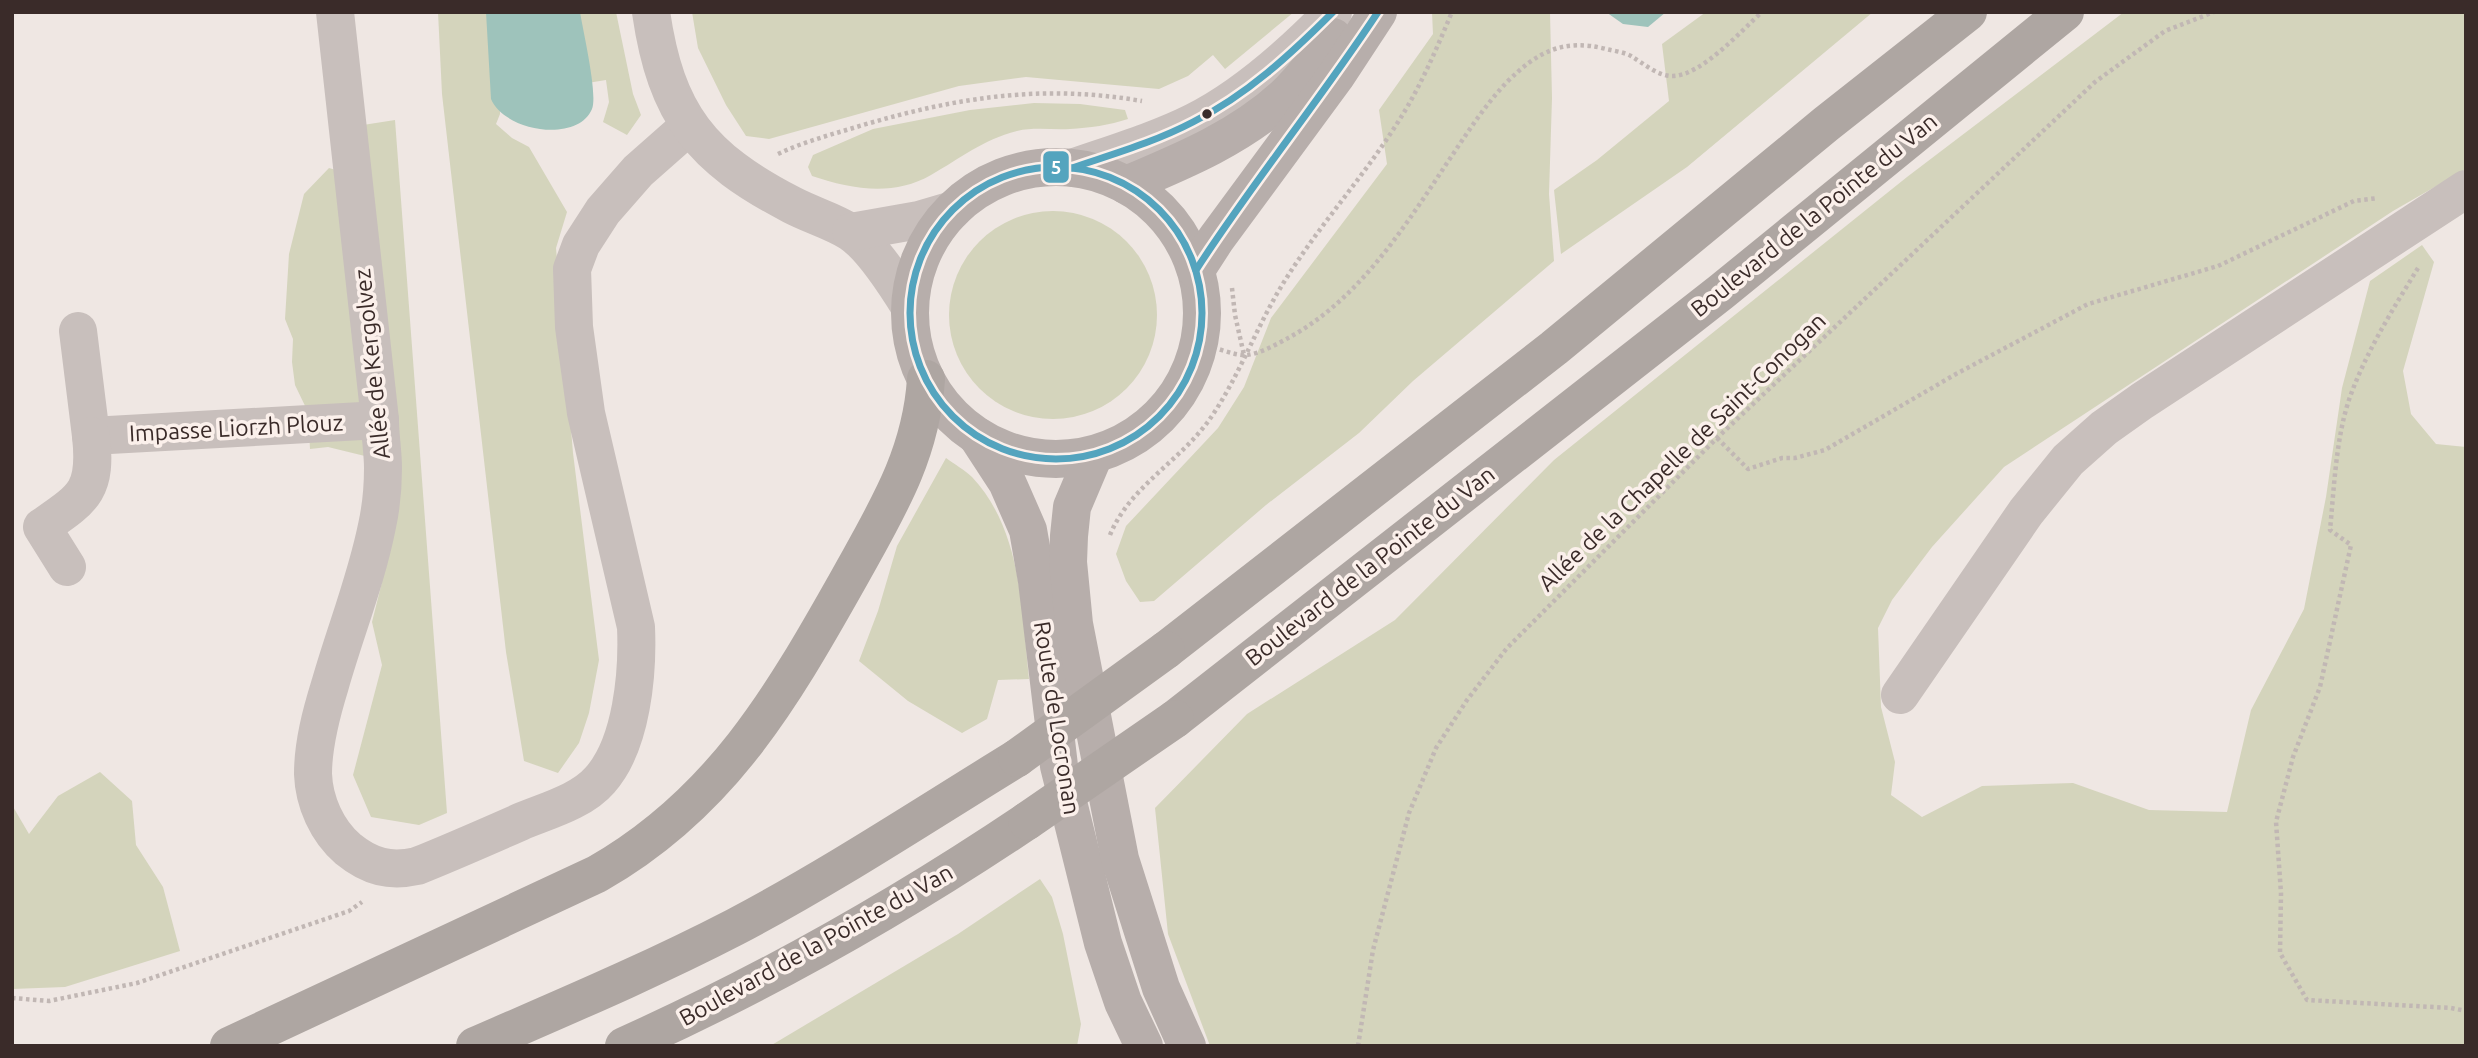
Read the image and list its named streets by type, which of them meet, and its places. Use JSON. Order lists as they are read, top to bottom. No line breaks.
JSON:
{"streets":{"highway":["Boulevard de la Pointe du Van"],"main road":["Route de Locronan"],"street":["Allée de Kergolvez","Impasse Liorzh Plouz"],"path":["Allée de la Chapelle de Saint-Conogan"]},"crossings":[["Allée de Kergolvez","Impasse Liorzh Plouz"]],"lines":["transit line 5"]}
